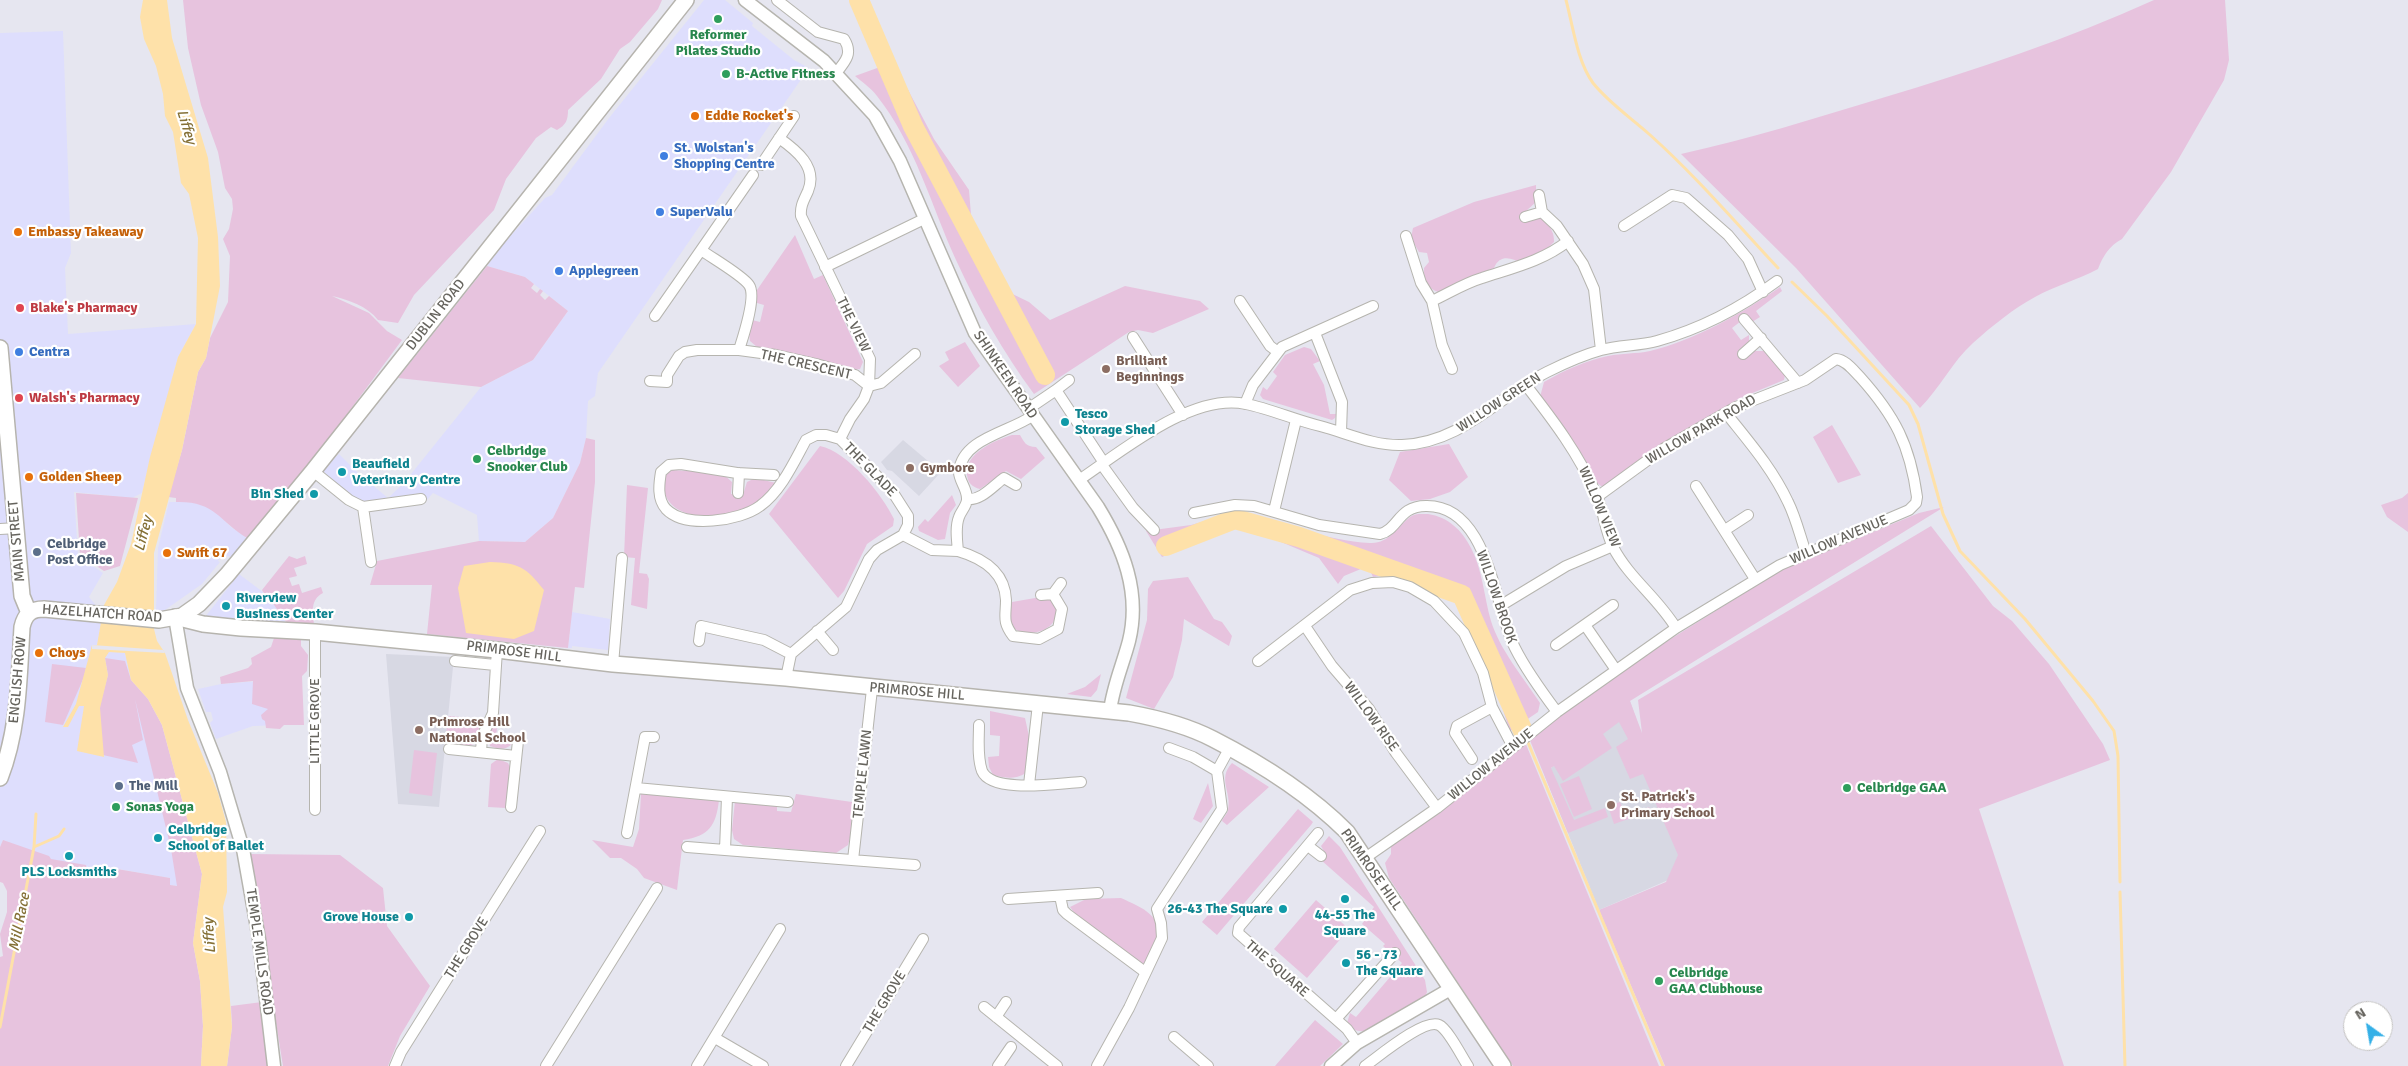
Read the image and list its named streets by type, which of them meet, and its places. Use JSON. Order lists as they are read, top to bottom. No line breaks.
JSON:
{"streets":{"main road":["DUBLIN ROAD","MAIN STREET","HAZELHATCH ROAD","PRIMROSE HILL","ENGLISH ROW"],"street":["THE VIEW","THE CRESCENT","SHINKEEN ROAD","WILLOW GREEN","WILLOW PARK ROAD","THE GLADE","WILLOW VIEW","WILLOW AVENUE","WILLOW BROOK","WILLOW RISE","LITTLE GROVE","TEMPLE LAWN","THE GROVE","TEMPLE MILLS ROAD","THE SQUARE"]},"crossings":[["DUBLIN ROAD","HAZELHATCH ROAD"],["DUBLIN ROAD","PRIMROSE HILL"],["DUBLIN ROAD","TEMPLE MILLS ROAD"],["THE VIEW","THE CRESCENT"],["THE VIEW","THE GLADE"],["SHINKEEN ROAD","WILLOW GREEN"],["SHINKEEN ROAD","PRIMROSE HILL"],["WILLOW GREEN","WILLOW VIEW"],["WILLOW PARK ROAD","WILLOW VIEW"],["WILLOW PARK ROAD","WILLOW AVENUE"],["WILLOW VIEW","WILLOW AVENUE"],["WILLOW AVENUE","WILLOW BROOK"],["WILLOW AVENUE","PRIMROSE HILL"],["WILLOW AVENUE","WILLOW RISE"],["MAIN STREET","HAZELHATCH ROAD"],["MAIN STREET","ENGLISH ROW"],["HAZELHATCH ROAD","PRIMROSE HILL"],["HAZELHATCH ROAD","ENGLISH ROW"],["HAZELHATCH ROAD","TEMPLE MILLS ROAD"],["PRIMROSE HILL","LITTLE GROVE"],["PRIMROSE HILL","TEMPLE LAWN"],["PRIMROSE HILL","TEMPLE MILLS ROAD"]],"water":["Liffey","Mill Race"],"places":["Reformer Pilates Studio","B-Active Fitness","Eddie Rocket's","St. Wolstan's Shopping Centre","SuperValu","Embassy Takeaway","Applegreen","Blake's Pharmacy","Centra","Brilliant Beginnings","Walsh's Pharmacy","Tesco Storage Shed","Celbridge Snooker Club","Gymbore","Beaufield Veterinary Centre","Golden Sheep","Bin Shed","Celbridge Post Office","Swift 67","Riverview Business Center","Choys","Primrose Hill National School","The Mill","Celbridge GAA","St. Patrick's Primary School","Sonas Yoga","Celbridge School of Ballet","PLS Locksmiths","44-55 The Square","26-43 The Square","Grove House","56 - 73 The Square","Celbridge GAA Clubhouse"],"north":"top left"}
